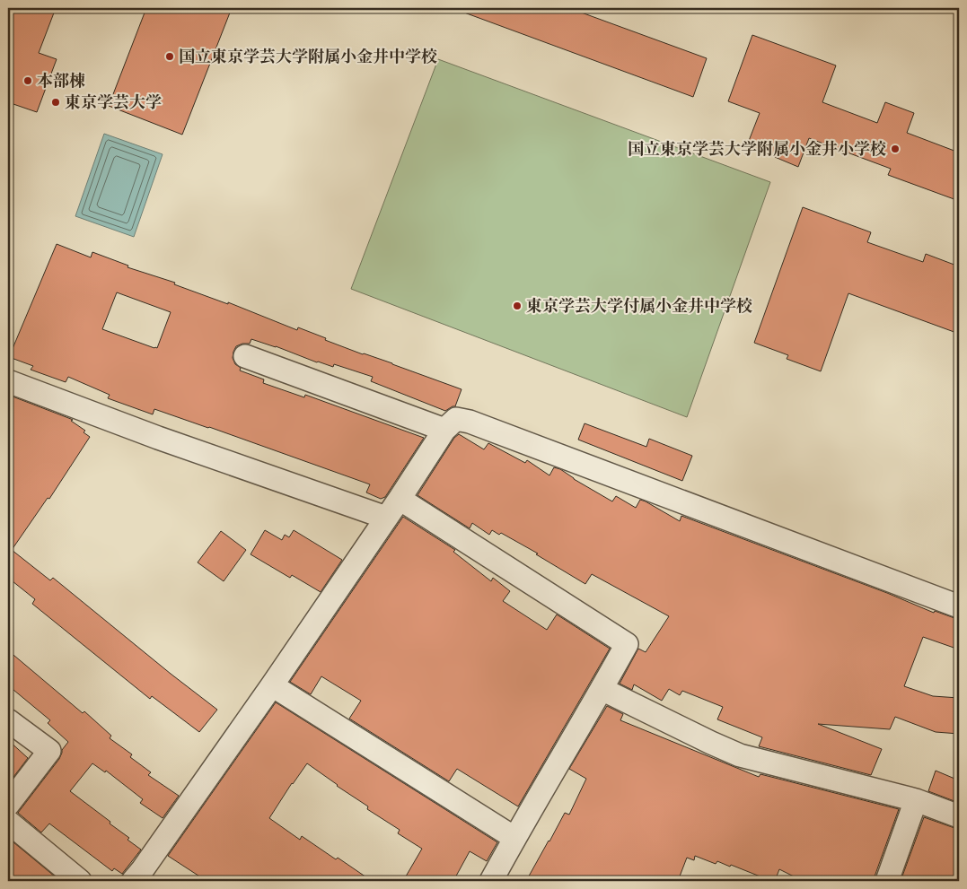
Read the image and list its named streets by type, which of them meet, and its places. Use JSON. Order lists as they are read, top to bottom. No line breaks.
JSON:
{"places":["国立東京学芸大学附属小金井中学校","本部棟","東京学芸大学","国立東京学芸大学附属小金井小学校","東京学芸大学付属小金井中学校"]}
